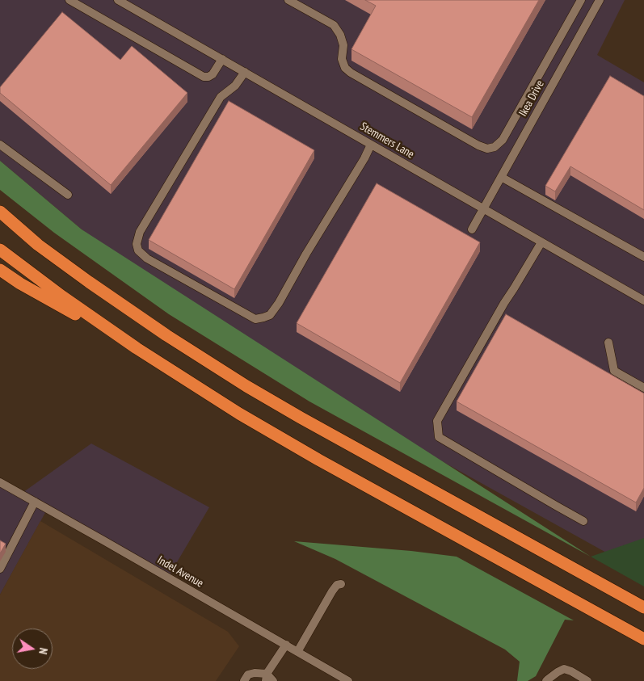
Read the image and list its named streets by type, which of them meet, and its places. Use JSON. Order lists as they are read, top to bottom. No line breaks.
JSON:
{"streets":{"street":["Ikea Drive","Stemmers Lane","Indel Avenue"]},"crossings":[["Ikea Drive","Stemmers Lane"]],"north":"right"}
